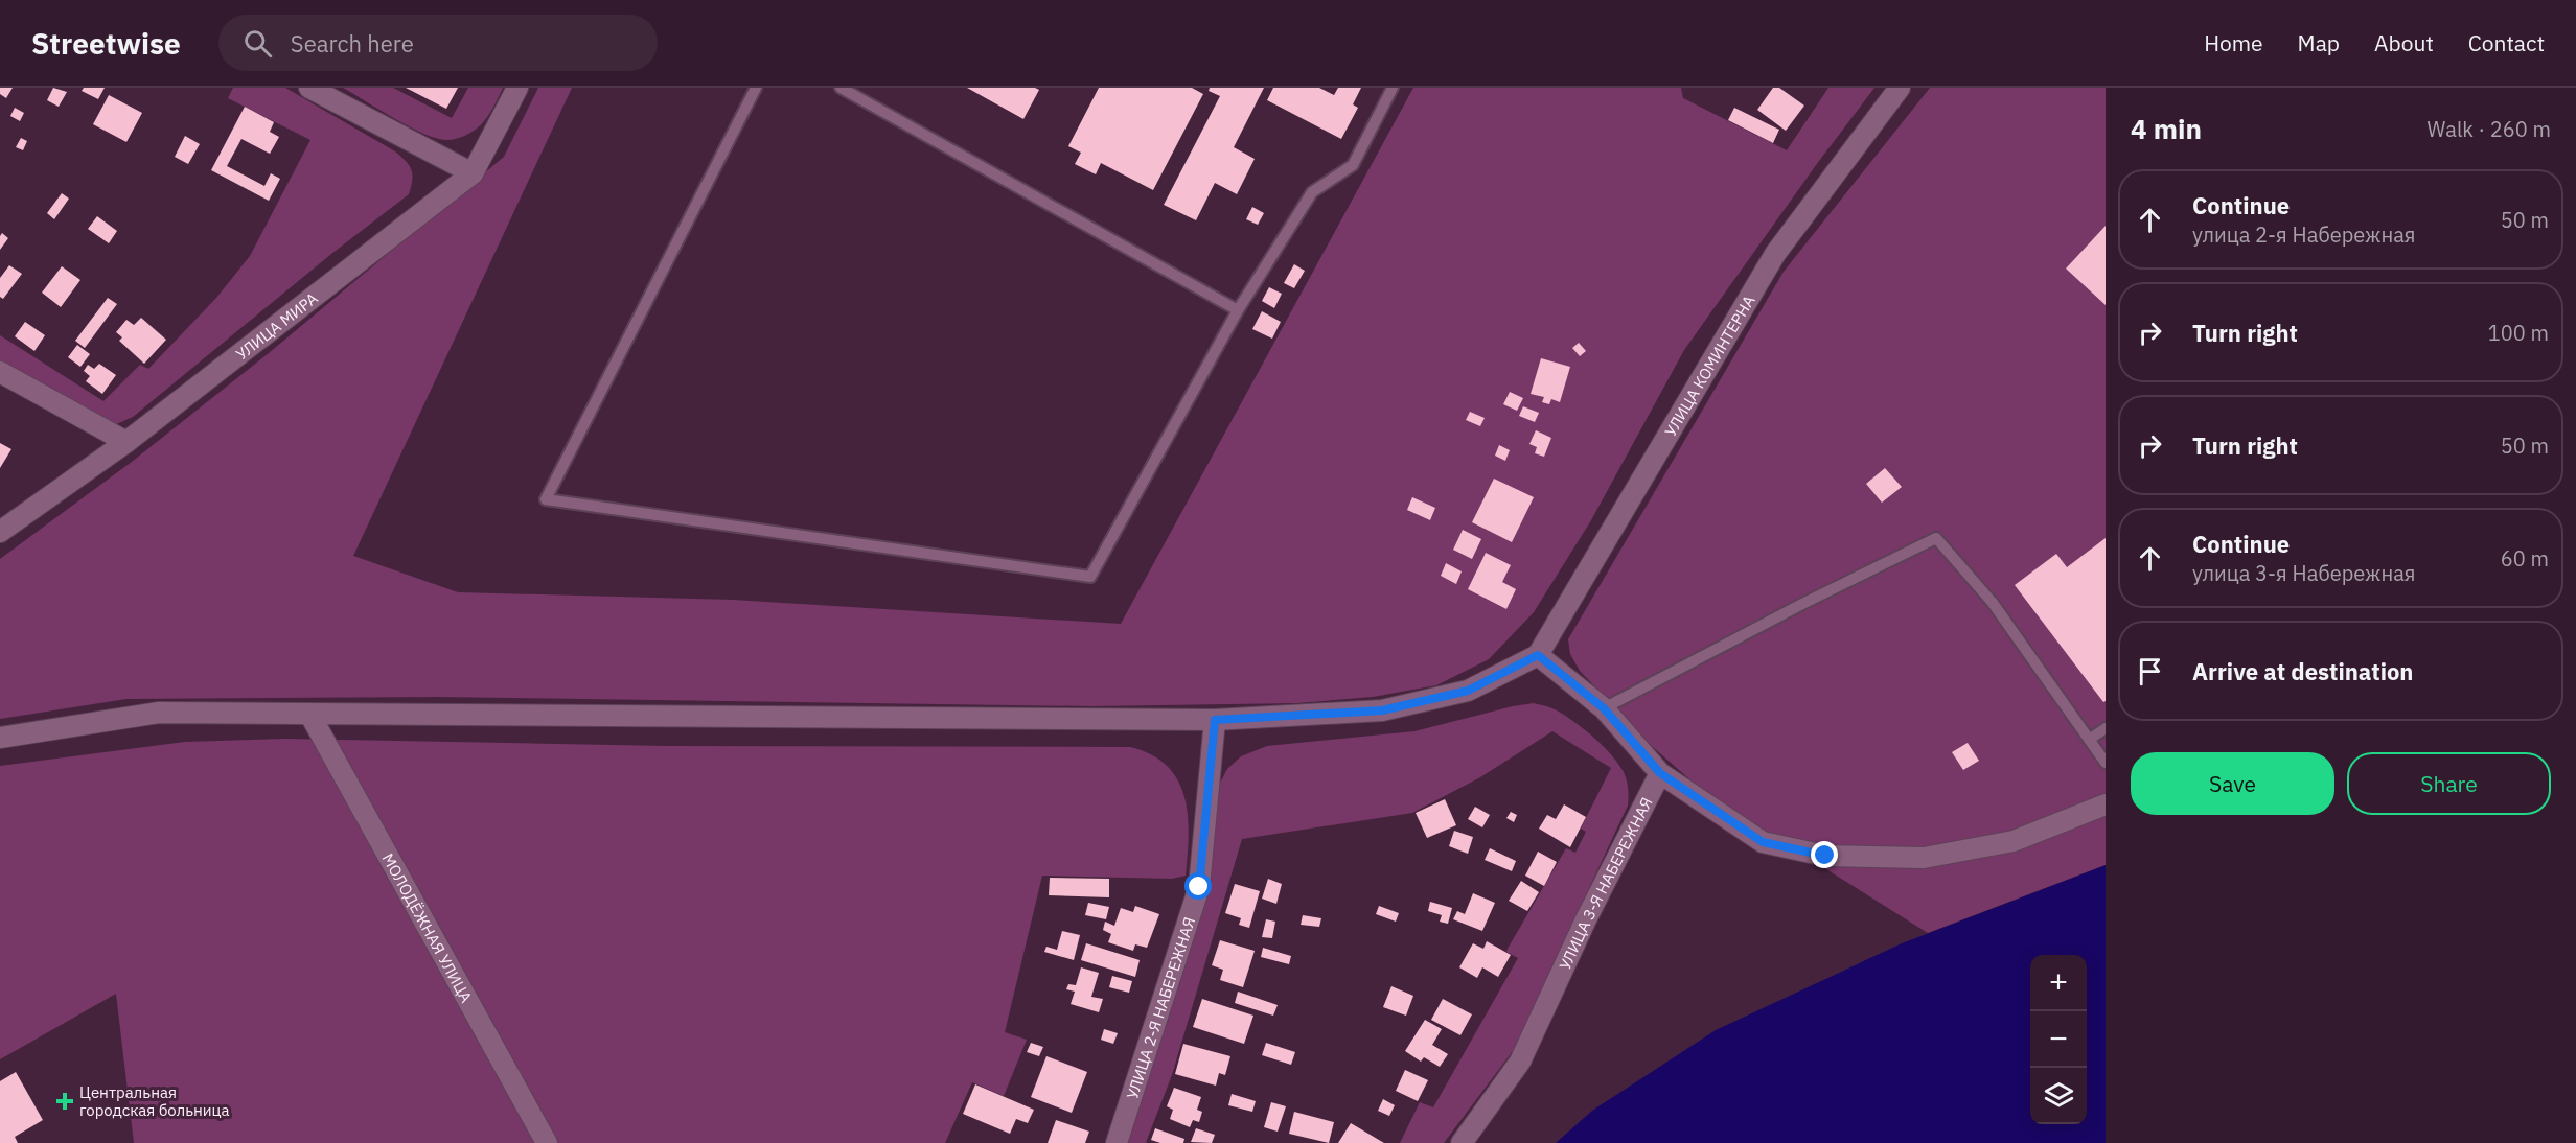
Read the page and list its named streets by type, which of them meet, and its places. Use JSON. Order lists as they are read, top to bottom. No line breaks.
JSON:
{"streets":{"street":["УЛИЦА МИРА","УЛИЦА КОМИНТЕРНА","УЛИЦА 3-Я НАБЕРЕЖНАЯ","МОЛОДЁЖНАЯ УЛИЦА","УЛИЦА 2-Я НАБЕРЕЖНАЯ"]},"places":{"health":["Центральная городская больница"]},"page":{"header":"Streetwise","search":"Search here","nav":["Home","Map","About","Contact"],"heading":["4 min","Walk · 260 m"],"list":[["Continue","улица 2-я Набережная","50 m"],["Turn right","100 m"],["Turn right","50 m"],["Continue","улица 3-я Набережная","60 m"],"Arrive at destination"],"buttons":["Save","Share"],"map_buttons":["+","−"]}}
